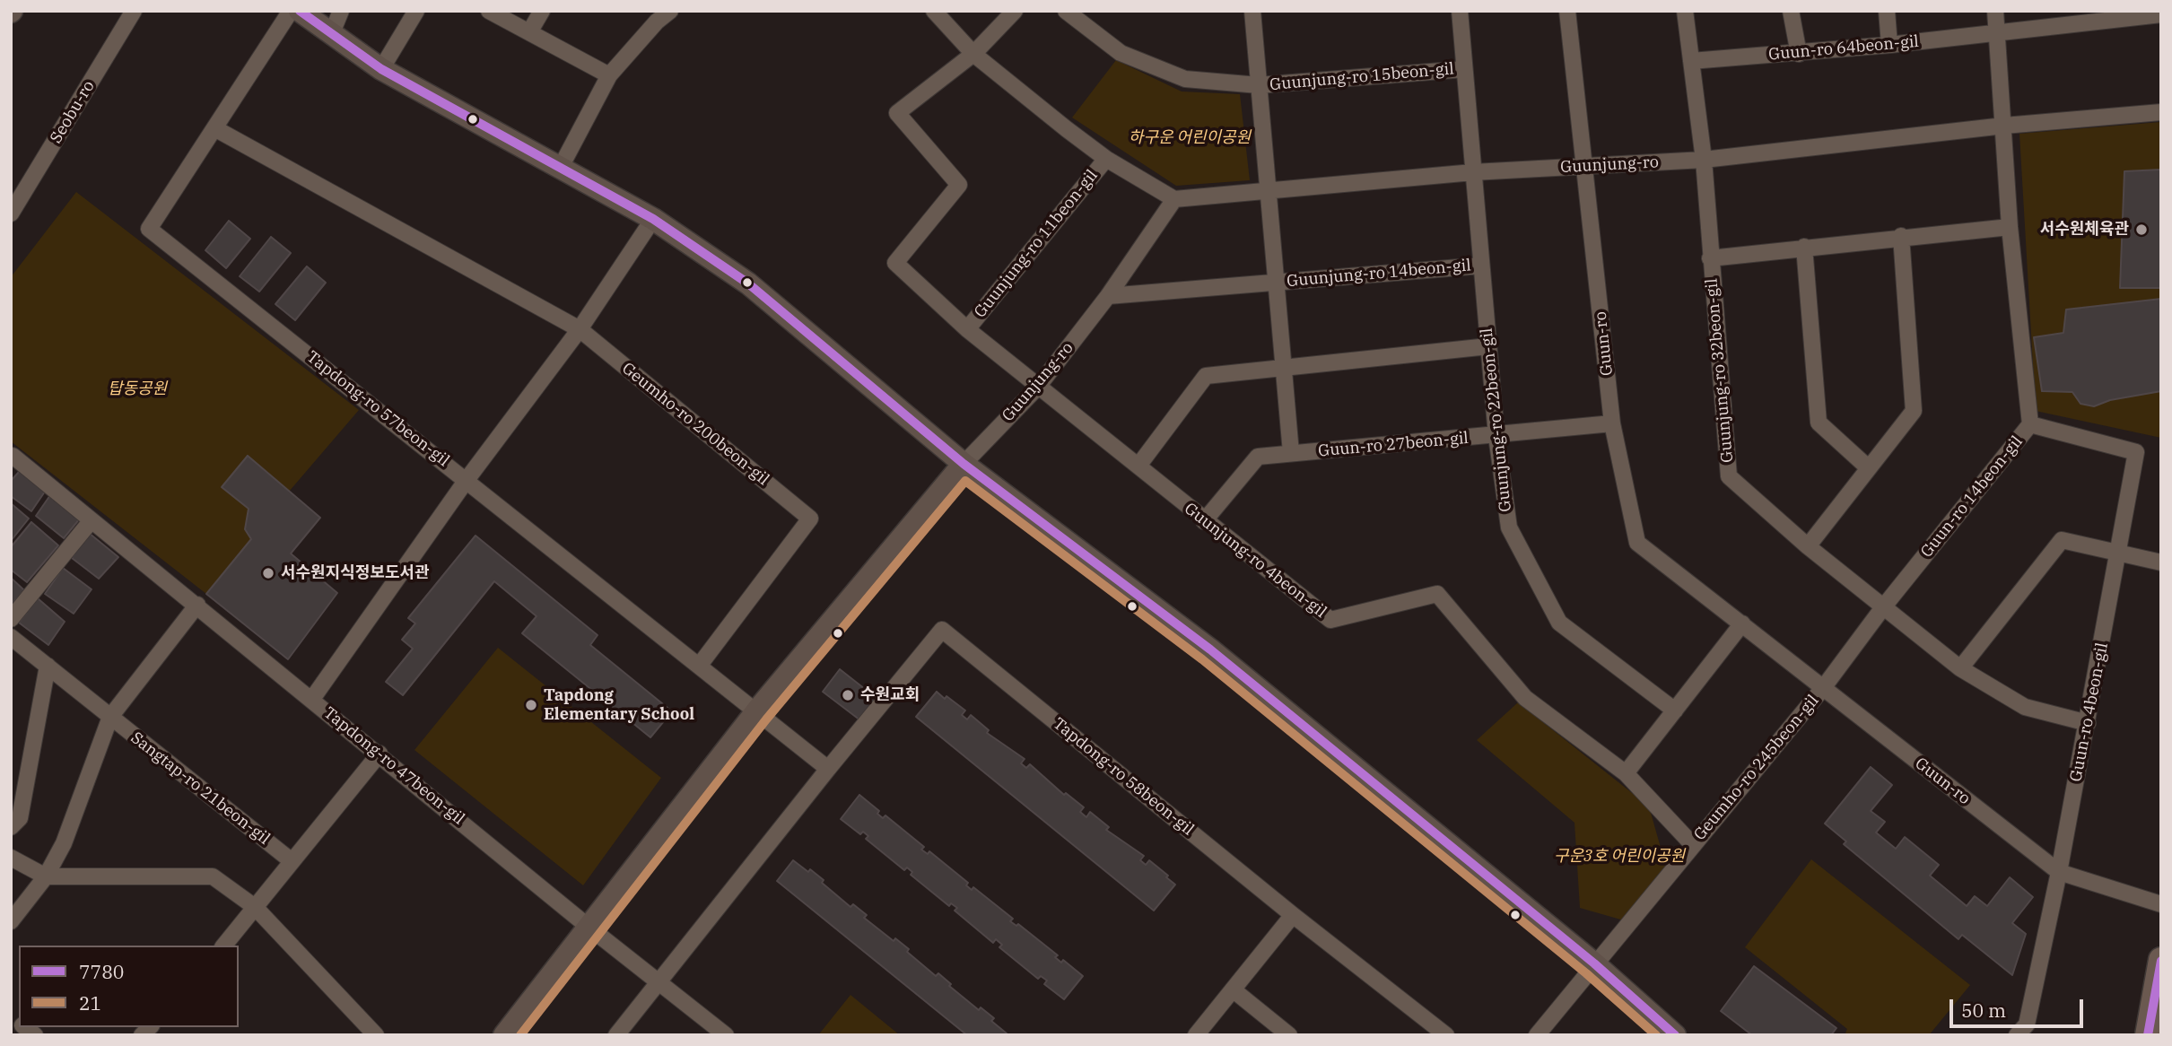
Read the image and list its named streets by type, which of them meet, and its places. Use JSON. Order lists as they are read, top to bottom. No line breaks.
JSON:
{"streets":{"street":["Guun-ro 64beon-gil","Guunjung-ro 15beon-gil","Seobu-ro","Guunjung-ro","Guunjung-ro 11beon-gil","Guunjung-ro 14beon-gil","Guun-ro","Guunjung-ro 32beon-gil","Tapdong-ro 57beon-gil","Guunjung-ro 22beon-gil","Geumho-ro 200beon-gil","Guun-ro 27beon-gil","Guun-ro 14beon-gil","Guunjung-ro 4beon-gil","Guun-ro 4beon-gil","Tapdong-ro 47beon-gil","Geumho-ro 245beon-gil","Tapdong-ro 58beon-gil","Sangtap-ro 21beon-gil"]},"crossings":[["Guun-ro 64beon-gil","Guunjung-ro 32beon-gil"],["Guunjung-ro 15beon-gil","Guunjung-ro"],["Guunjung-ro 15beon-gil","Guunjung-ro 14beon-gil"],["Guunjung-ro 15beon-gil","Guunjung-ro 22beon-gil"],["Guunjung-ro","Guunjung-ro 11beon-gil"],["Guunjung-ro","Guunjung-ro 14beon-gil"],["Guunjung-ro","Guun-ro"],["Guunjung-ro","Guunjung-ro 32beon-gil"],["Guunjung-ro","Guunjung-ro 22beon-gil"],["Guunjung-ro","Guun-ro 14beon-gil"],["Guunjung-ro","Guunjung-ro 4beon-gil"],["Guunjung-ro 11beon-gil","Guunjung-ro 4beon-gil"],["Guunjung-ro 14beon-gil","Guunjung-ro 22beon-gil"],["Guunjung-ro 14beon-gil","Guun-ro 27beon-gil"],["Guun-ro","Guun-ro 27beon-gil"],["Guun-ro","Guun-ro 14beon-gil"],["Guun-ro","Guun-ro 4beon-gil"],["Guun-ro","Geumho-ro 245beon-gil"],["Guunjung-ro 32beon-gil","Guun-ro 14beon-gil"],["Tapdong-ro 57beon-gil","Geumho-ro 200beon-gil"],["Guunjung-ro 22beon-gil","Guun-ro 27beon-gil"],["Guun-ro 27beon-gil","Guunjung-ro 4beon-gil"],["Guun-ro 14beon-gil","Guun-ro 4beon-gil"],["Guun-ro 14beon-gil","Geumho-ro 245beon-gil"],["Guunjung-ro 4beon-gil","Geumho-ro 245beon-gil"],["Tapdong-ro 47beon-gil","Tapdong-ro 58beon-gil"]],"parks":["하구운 어린이공원","탑동공원","구운3호 어린이공원"],"places":["서수원체육관","서수원지식정보도서관","수원교회","Tapdong Elementary School"],"lines":["transit line 7780","transit line 21"],"legend":["7780","21"],"scale_bar":"50 m"}
